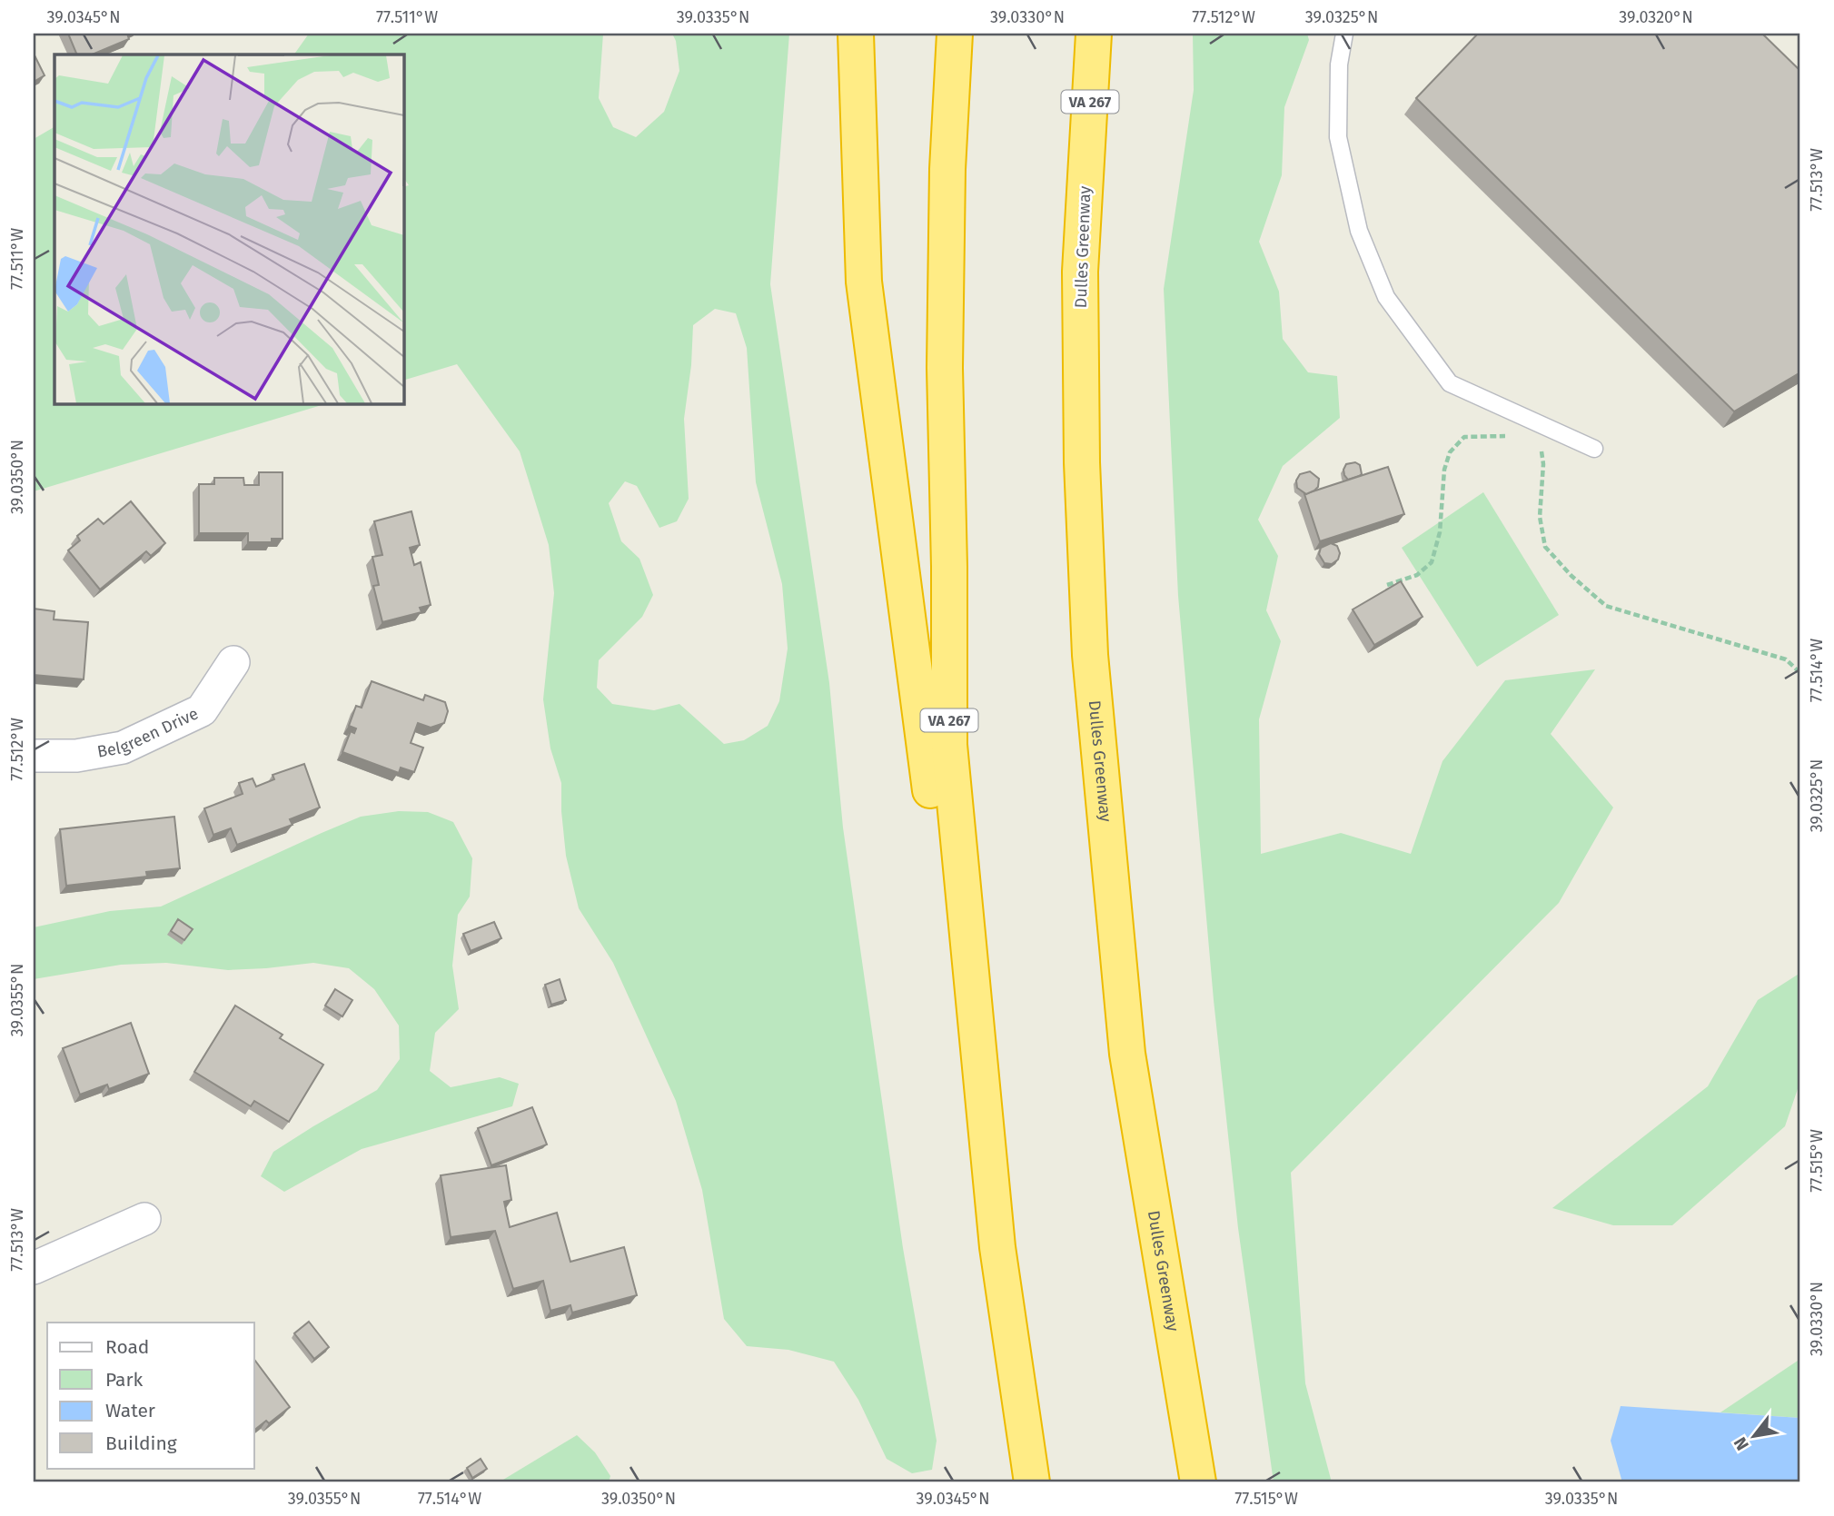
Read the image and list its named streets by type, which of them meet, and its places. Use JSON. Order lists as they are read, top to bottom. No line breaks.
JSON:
{"streets":{"highway":["VA 267","Dulles Greenway"],"street":["Belgreen Drive"]},"legend":["Road","Park","Water","Building"],"north":"bottom left","coordinates":["39.0345°N","77.511°W","39.0335°N","39.0330°N","77.512°W","39.0325°N","39.0320°N","77.513°W","39.0350°N","77.514°W","39.0355°N","77.515°W"]}
